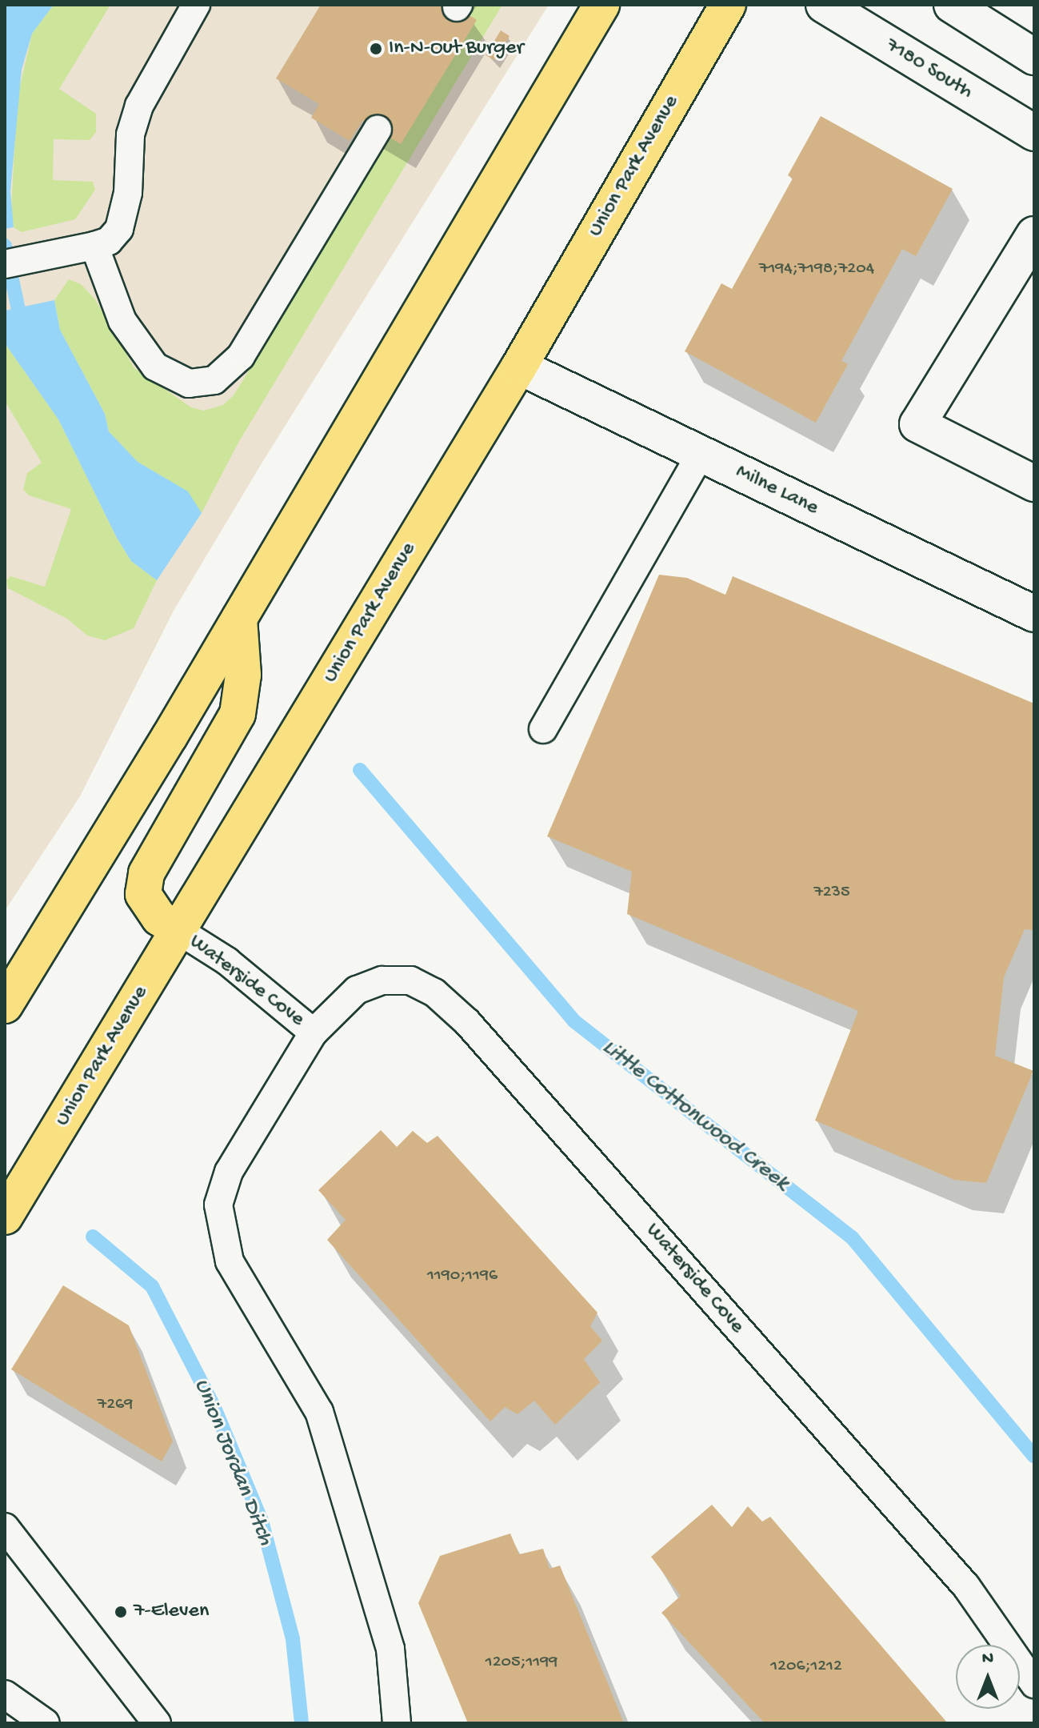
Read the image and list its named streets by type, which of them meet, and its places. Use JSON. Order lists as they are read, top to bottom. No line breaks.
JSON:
{"streets":{"main road":["Union Park Avenue"],"street":["7180 South","Milne Lane"],"lane":["Waterside Cove"]},"crossings":[["Union Park Avenue","Milne Lane"],["Union Park Avenue","Waterside Cove"]],"water":["Little Cottonwood Creek","Union Jordan Ditch"],"places":["In-N-Out Burger","7-Eleven"],"house_numbers":["7194;7198;7204","7235","1190;1196","7269","1205;1199","1206;1212"],"north":"top"}
